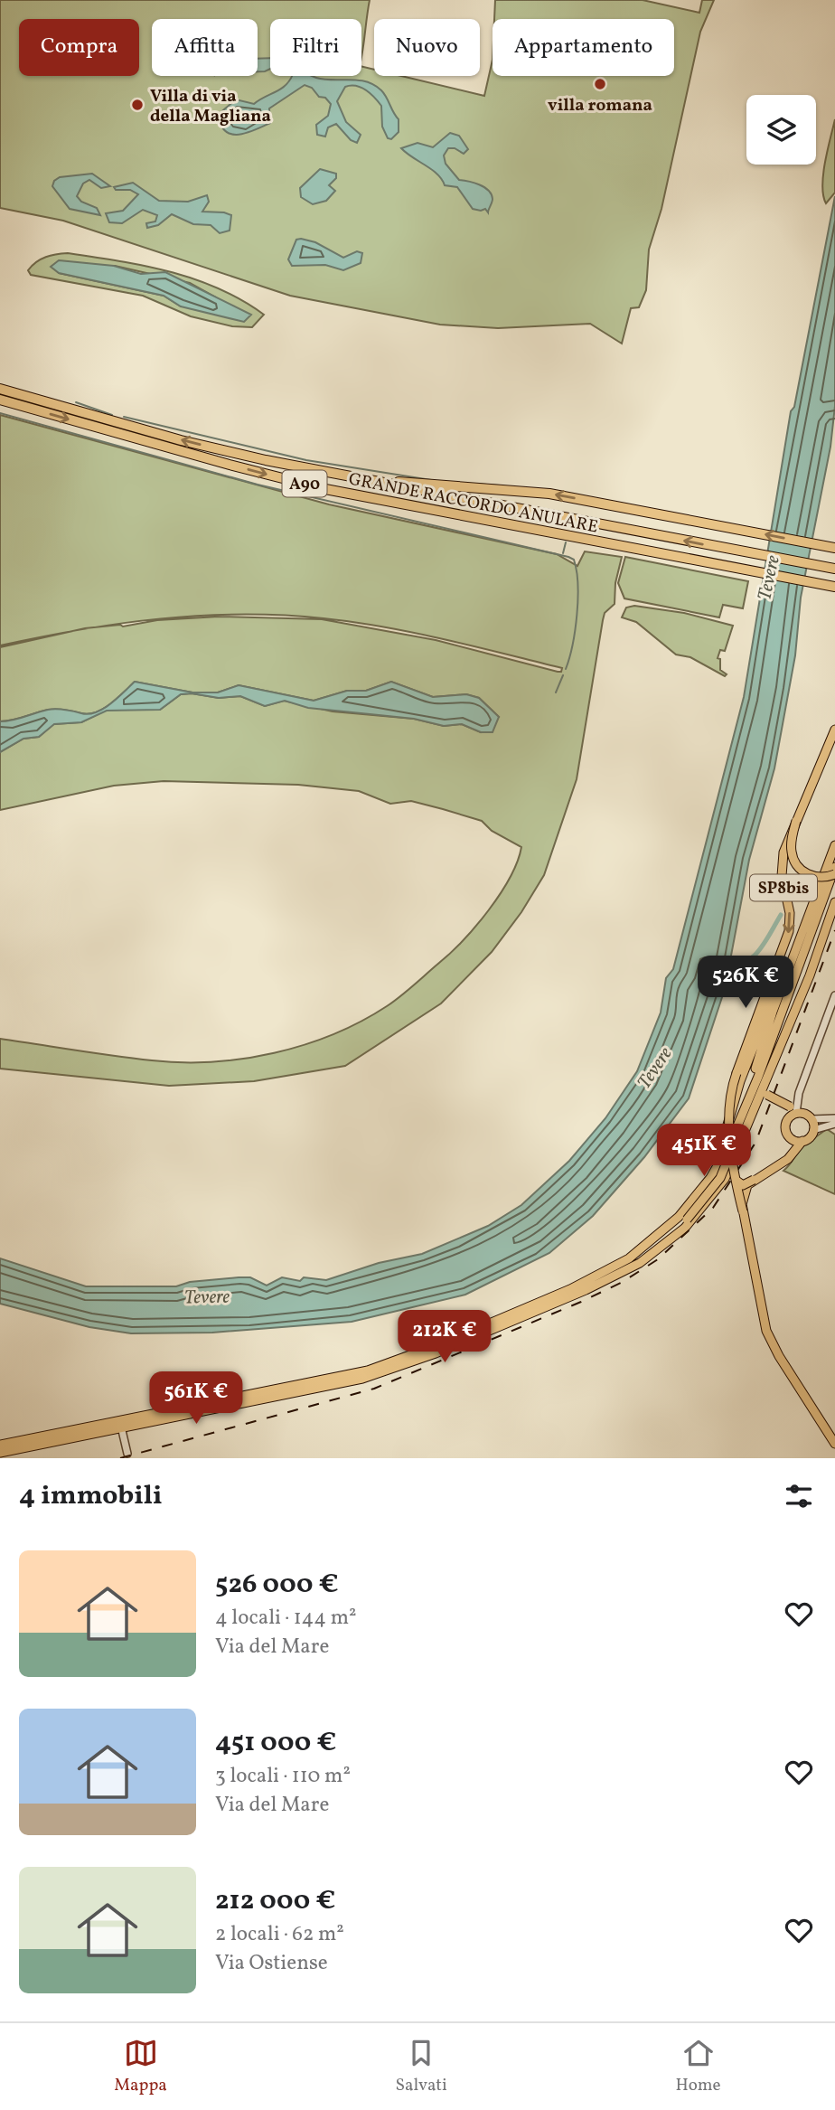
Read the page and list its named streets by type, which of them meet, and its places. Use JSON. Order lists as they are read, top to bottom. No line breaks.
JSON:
{"streets":{"highway":["A90","GRANDE RACCORDO ANULARE"],"main road":["SP8bis"]},"water":["Tevere"],"places":["villa romana","Villa di via della Magliana"],"page":{"chip":["Compra","Affitta","Filtri","Nuovo","Appartamento"],"price":["526K €","451K €","212K €","561K €"],"heading":"4 immobili","list":[{"name":"526 000 €","note":"4 locali · 144 m² · Via del Mare"},{"name":"451 000 €","note":"3 locali · 110 m² · Via del Mare"},{"name":"212 000 €","note":"2 locali · 62 m² · Via Ostiense"}],"tabs":["Mappa","Salvati","Home"]}}
